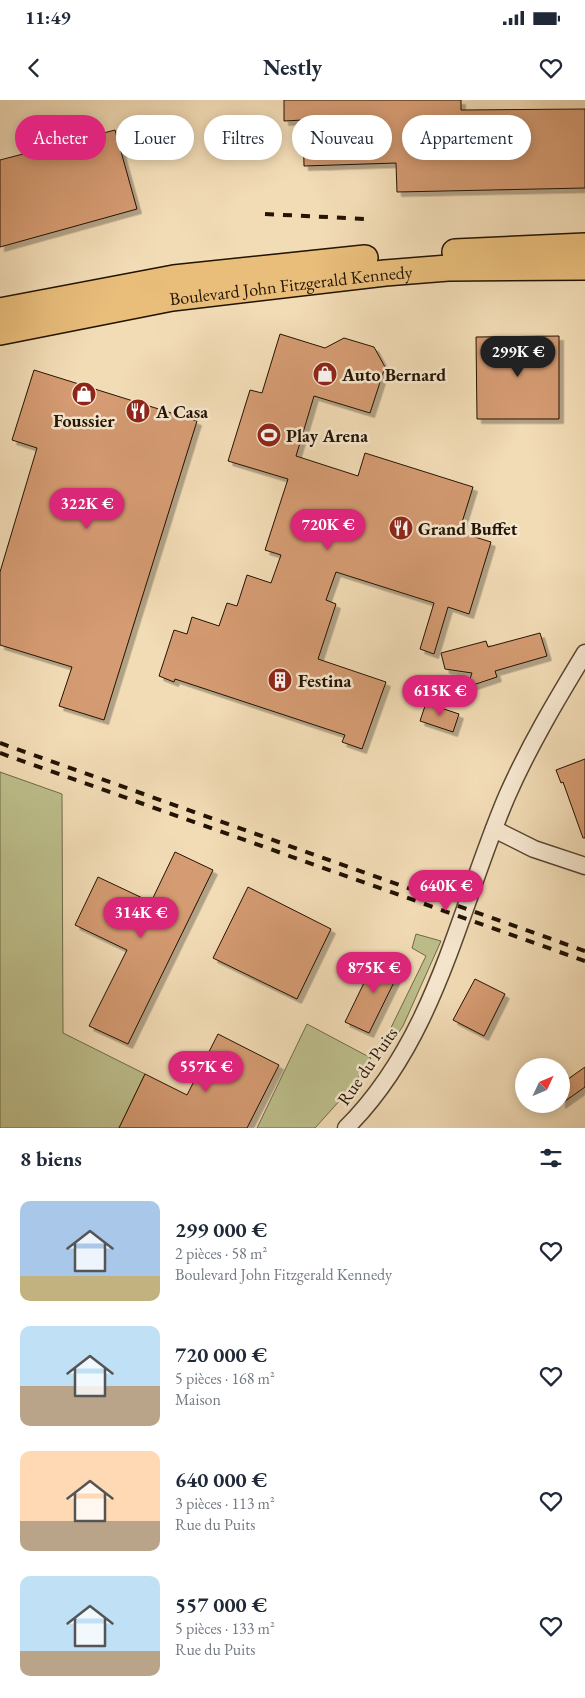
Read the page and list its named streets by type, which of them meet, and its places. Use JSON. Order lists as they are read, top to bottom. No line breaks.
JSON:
{"streets":{"main road":["Boulevard John Fitzgerald Kennedy"],"street":["Rue du Puits"]},"places":{"shop":["Auto Bernard","Foussier"],"restaurant":["A Casa","Grand Buffet"],"sports":["Play Arena"],"building":["Festina"]},"north":"top right","page":{"status":"11:49","header":"Nestly","chip":["Acheter","Louer","Filtres","Nouveau","Appartement"],"price":["299K €","322K €","720K €","615K €","640K €","314K €","875K €","557K €"],"heading":"8 biens","list":[{"name":"299 000 €","note":"2 pièces · 58 m² · Boulevard John Fitzgerald Kennedy"},{"name":"720 000 €","note":"5 pièces · 168 m² · Maison"},{"name":"640 000 €","note":"3 pièces · 113 m² · Rue du Puits"},{"name":"557 000 €","note":"5 pièces · 133 m² · Rue du Puits"}]}}
